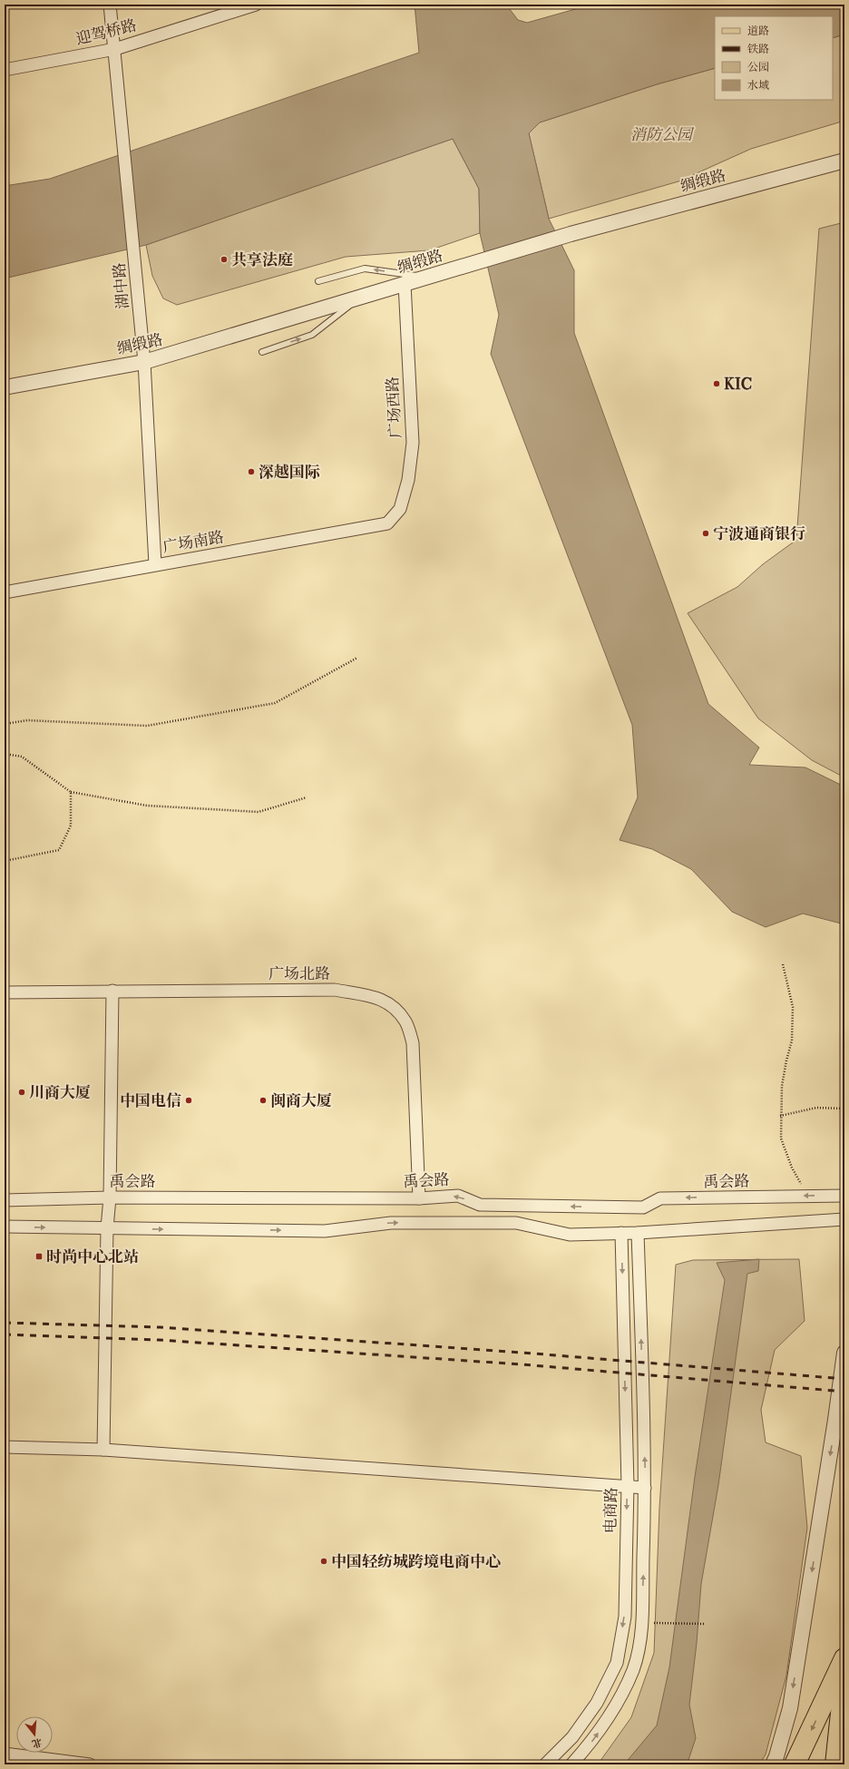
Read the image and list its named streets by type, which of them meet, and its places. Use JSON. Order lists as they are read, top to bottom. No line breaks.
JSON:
{"streets":{"street":["迎驾桥路","绸缎路","湖中路","广场西路","广场南路","广场北路","禹会路","电商路"]},"crossings":[["迎驾桥路","湖中路"],["绸缎路","湖中路"],["绸缎路","广场西路"],["湖中路","广场南路"],["广场西路","广场南路"],["广场北路","禹会路"]],"parks":["消防公园"],"places":{"other":["共享法庭","KIC","深越国际","宁波通商银行","川商大厦","中国电信","闽商大厦","中国轻纺城跨境电商中心"],"transit":["时尚中心北站"]},"legend":["道路","铁路","公园","水域"],"north":"bottom"}
